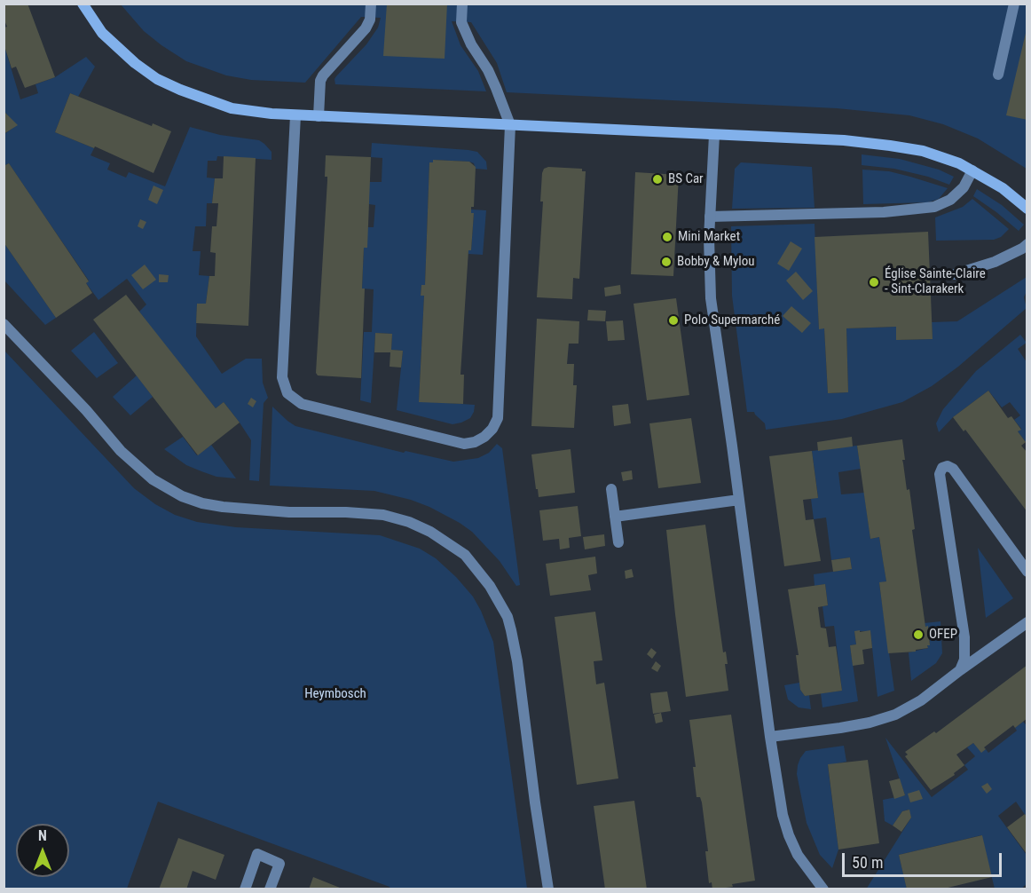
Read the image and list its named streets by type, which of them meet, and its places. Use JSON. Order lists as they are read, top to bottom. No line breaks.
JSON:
{"parks":["Heymbosch"],"places":["BS Car","Mini Market","Bobby & Mylou","Église Sainte-Claire - Sint-Clarakerk","Polo Supermarché","OFEP"],"scale_bar":"50 m","north":"top"}
